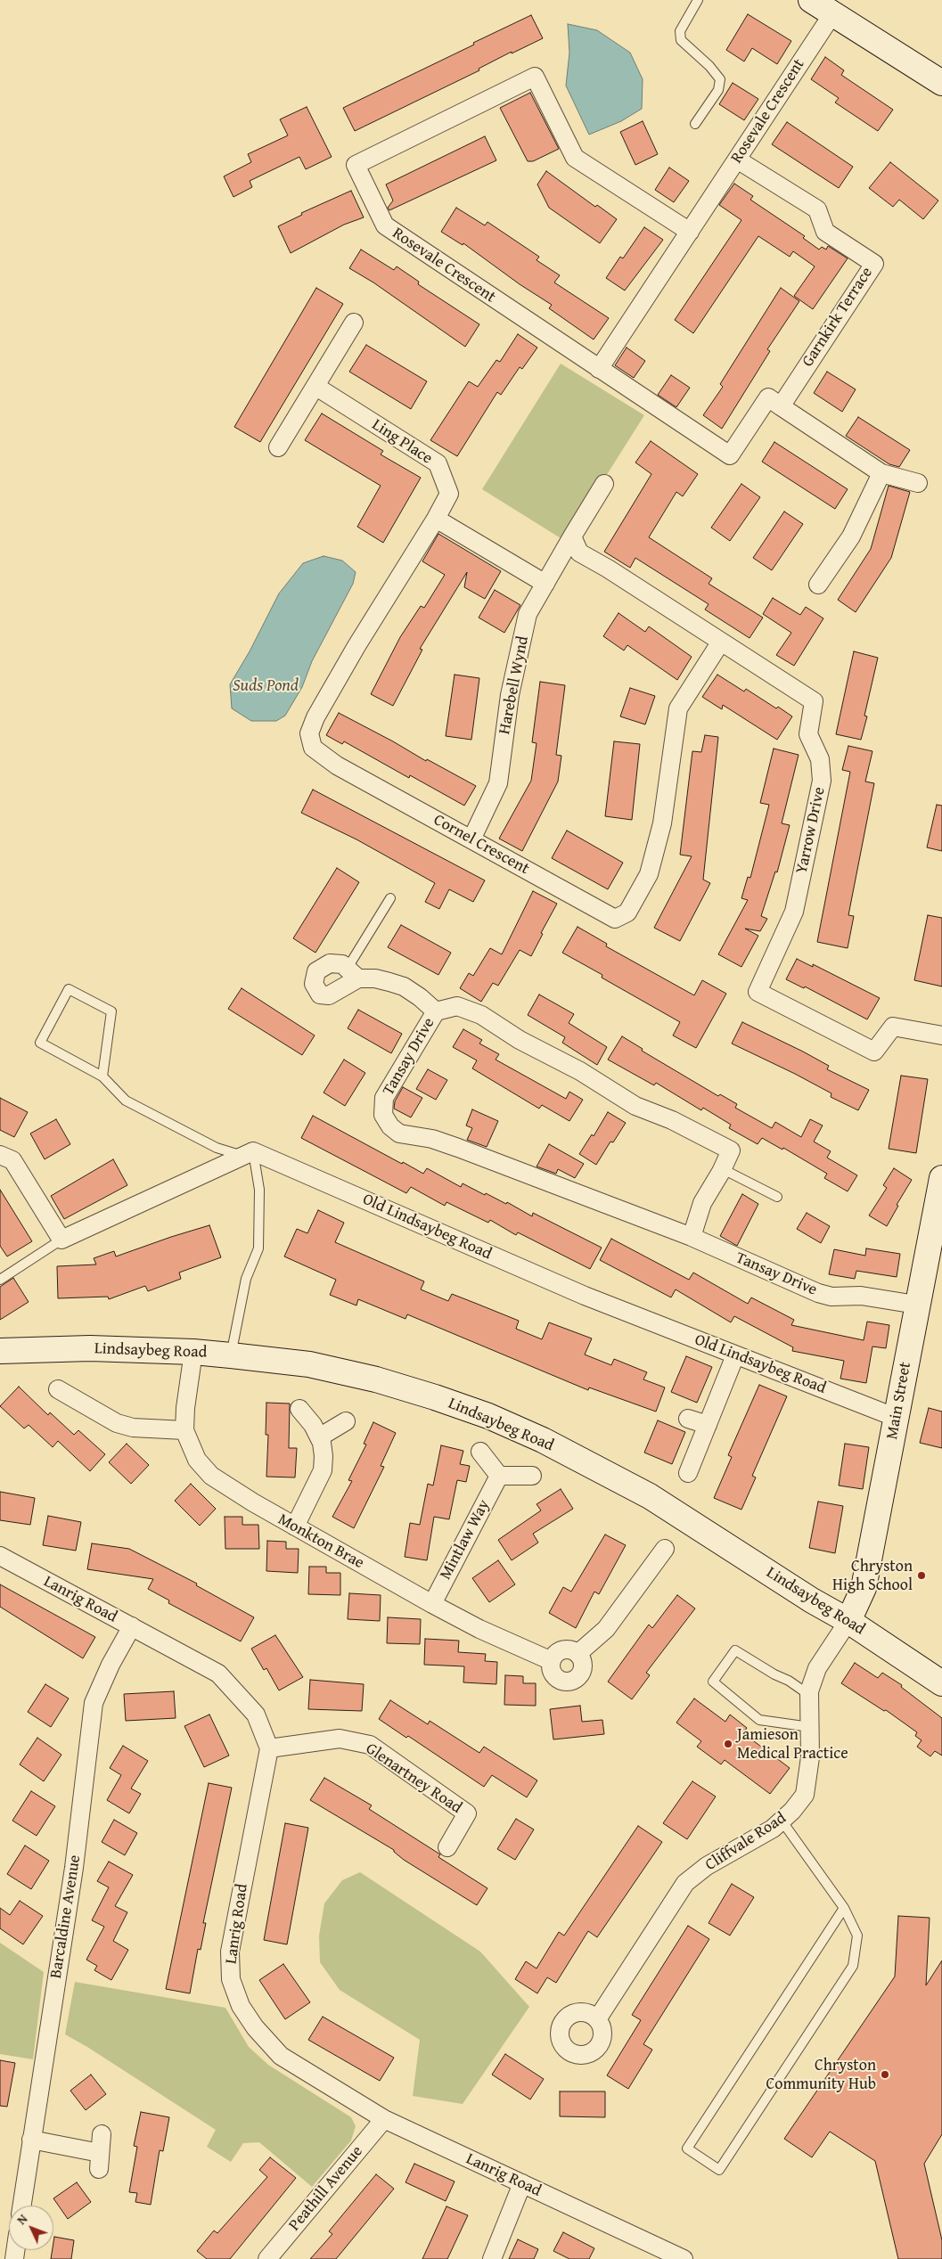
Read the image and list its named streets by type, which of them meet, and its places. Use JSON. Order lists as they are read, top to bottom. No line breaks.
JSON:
{"streets":{"main road":["Lindsaybeg Road","Main Street"],"street":["Rosevale Crescent","Garnkirk Terrace","Ling Place","Harebell Wynd","Yarrow Drive","Cornel Crescent","Tansay Drive","Old Lindsaybeg Road","Mintlaw Way","Monkton Brae","Lanrig Road","Glenartney Road","Cliffvale Road","Barcaldine Avenue","Peathill Avenue"]},"crossings":[["Rosevale Crescent","Garnkirk Terrace"],["Ling Place","Cornel Crescent"],["Harebell Wynd","Yarrow Drive"],["Harebell Wynd","Cornel Crescent"],["Yarrow Drive","Cornel Crescent"],["Tansay Drive","Main Street"],["Old Lindsaybeg Road","Main Street"],["Lindsaybeg Road","Main Street"],["Lindsaybeg Road","Monkton Brae"],["Lindsaybeg Road","Cliffvale Road"],["Main Street","Cliffvale Road"],["Mintlaw Way","Monkton Brae"],["Lanrig Road","Glenartney Road"],["Lanrig Road","Barcaldine Avenue"],["Lanrig Road","Peathill Avenue"]],"water":["Suds Pond"],"places":["Chryston High School","Jamieson Medical Practice","Chryston Community Hub"],"north":"top left"}
